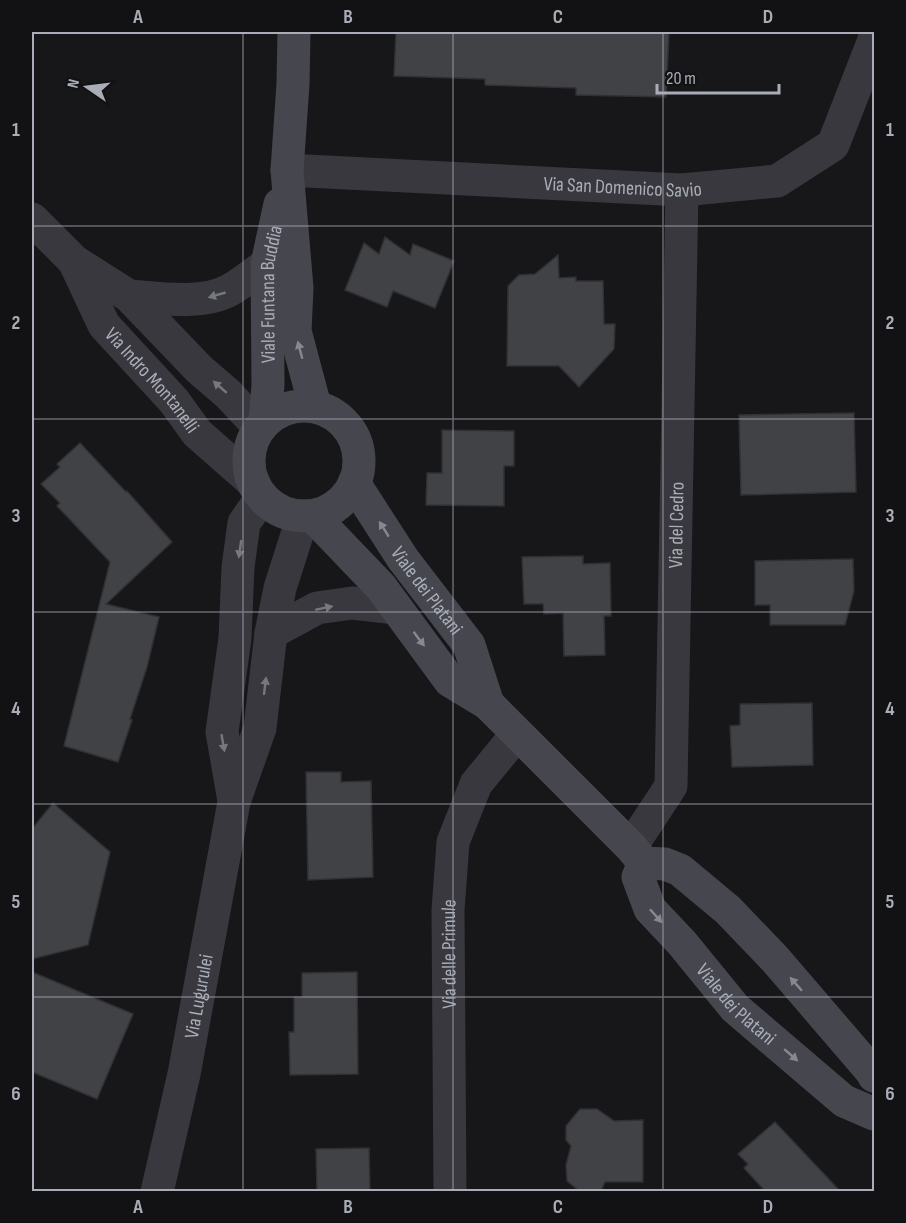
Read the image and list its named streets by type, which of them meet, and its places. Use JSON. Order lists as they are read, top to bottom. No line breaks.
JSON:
{"streets":{"main road":["Viale Funtana Buddia","Viale dei Platani"],"street":["Via San Domenico Savio","Via Indro Montanelli","Via del Cedro","Via delle Primule","Via Lugurulei"]},"crossings":[["Via San Domenico Savio","Viale Funtana Buddia"],["Via San Domenico Savio","Via del Cedro"],["Viale Funtana Buddia","Via Indro Montanelli"],["Viale Funtana Buddia","Viale dei Platani"],["Viale Funtana Buddia","Via Lugurulei"],["Via Indro Montanelli","Viale dei Platani"],["Via Indro Montanelli","Via Lugurulei"],["Via del Cedro","Viale dei Platani"],["Viale dei Platani","Via delle Primule"],["Viale dei Platani","Via Lugurulei"]],"one_way":["Via Indro Montanelli"],"scale_bar":"20 m","north":"left","grid":{"columns":["A","B","C","D"],"rows":["1","2","3","4","5","6"]}}
